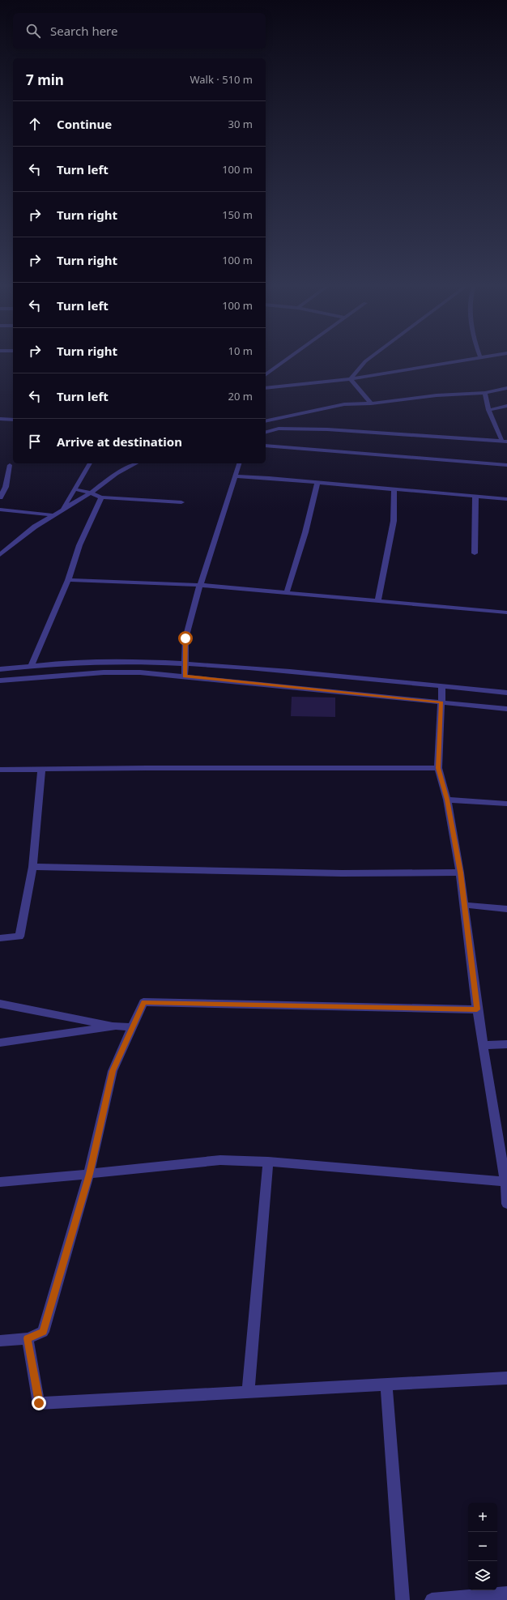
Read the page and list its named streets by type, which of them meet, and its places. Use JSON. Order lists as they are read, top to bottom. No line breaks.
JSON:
{"page":{"search":"Search here","heading":["7 min","Walk · 510 m"],"list":[["Continue","30 m"],["Turn left","100 m"],["Turn right","150 m"],["Turn right","100 m"],["Turn left","100 m"],["Turn right","10 m"],["Turn left","20 m"],"Arrive at destination"],"map_buttons":["+","−"]}}
